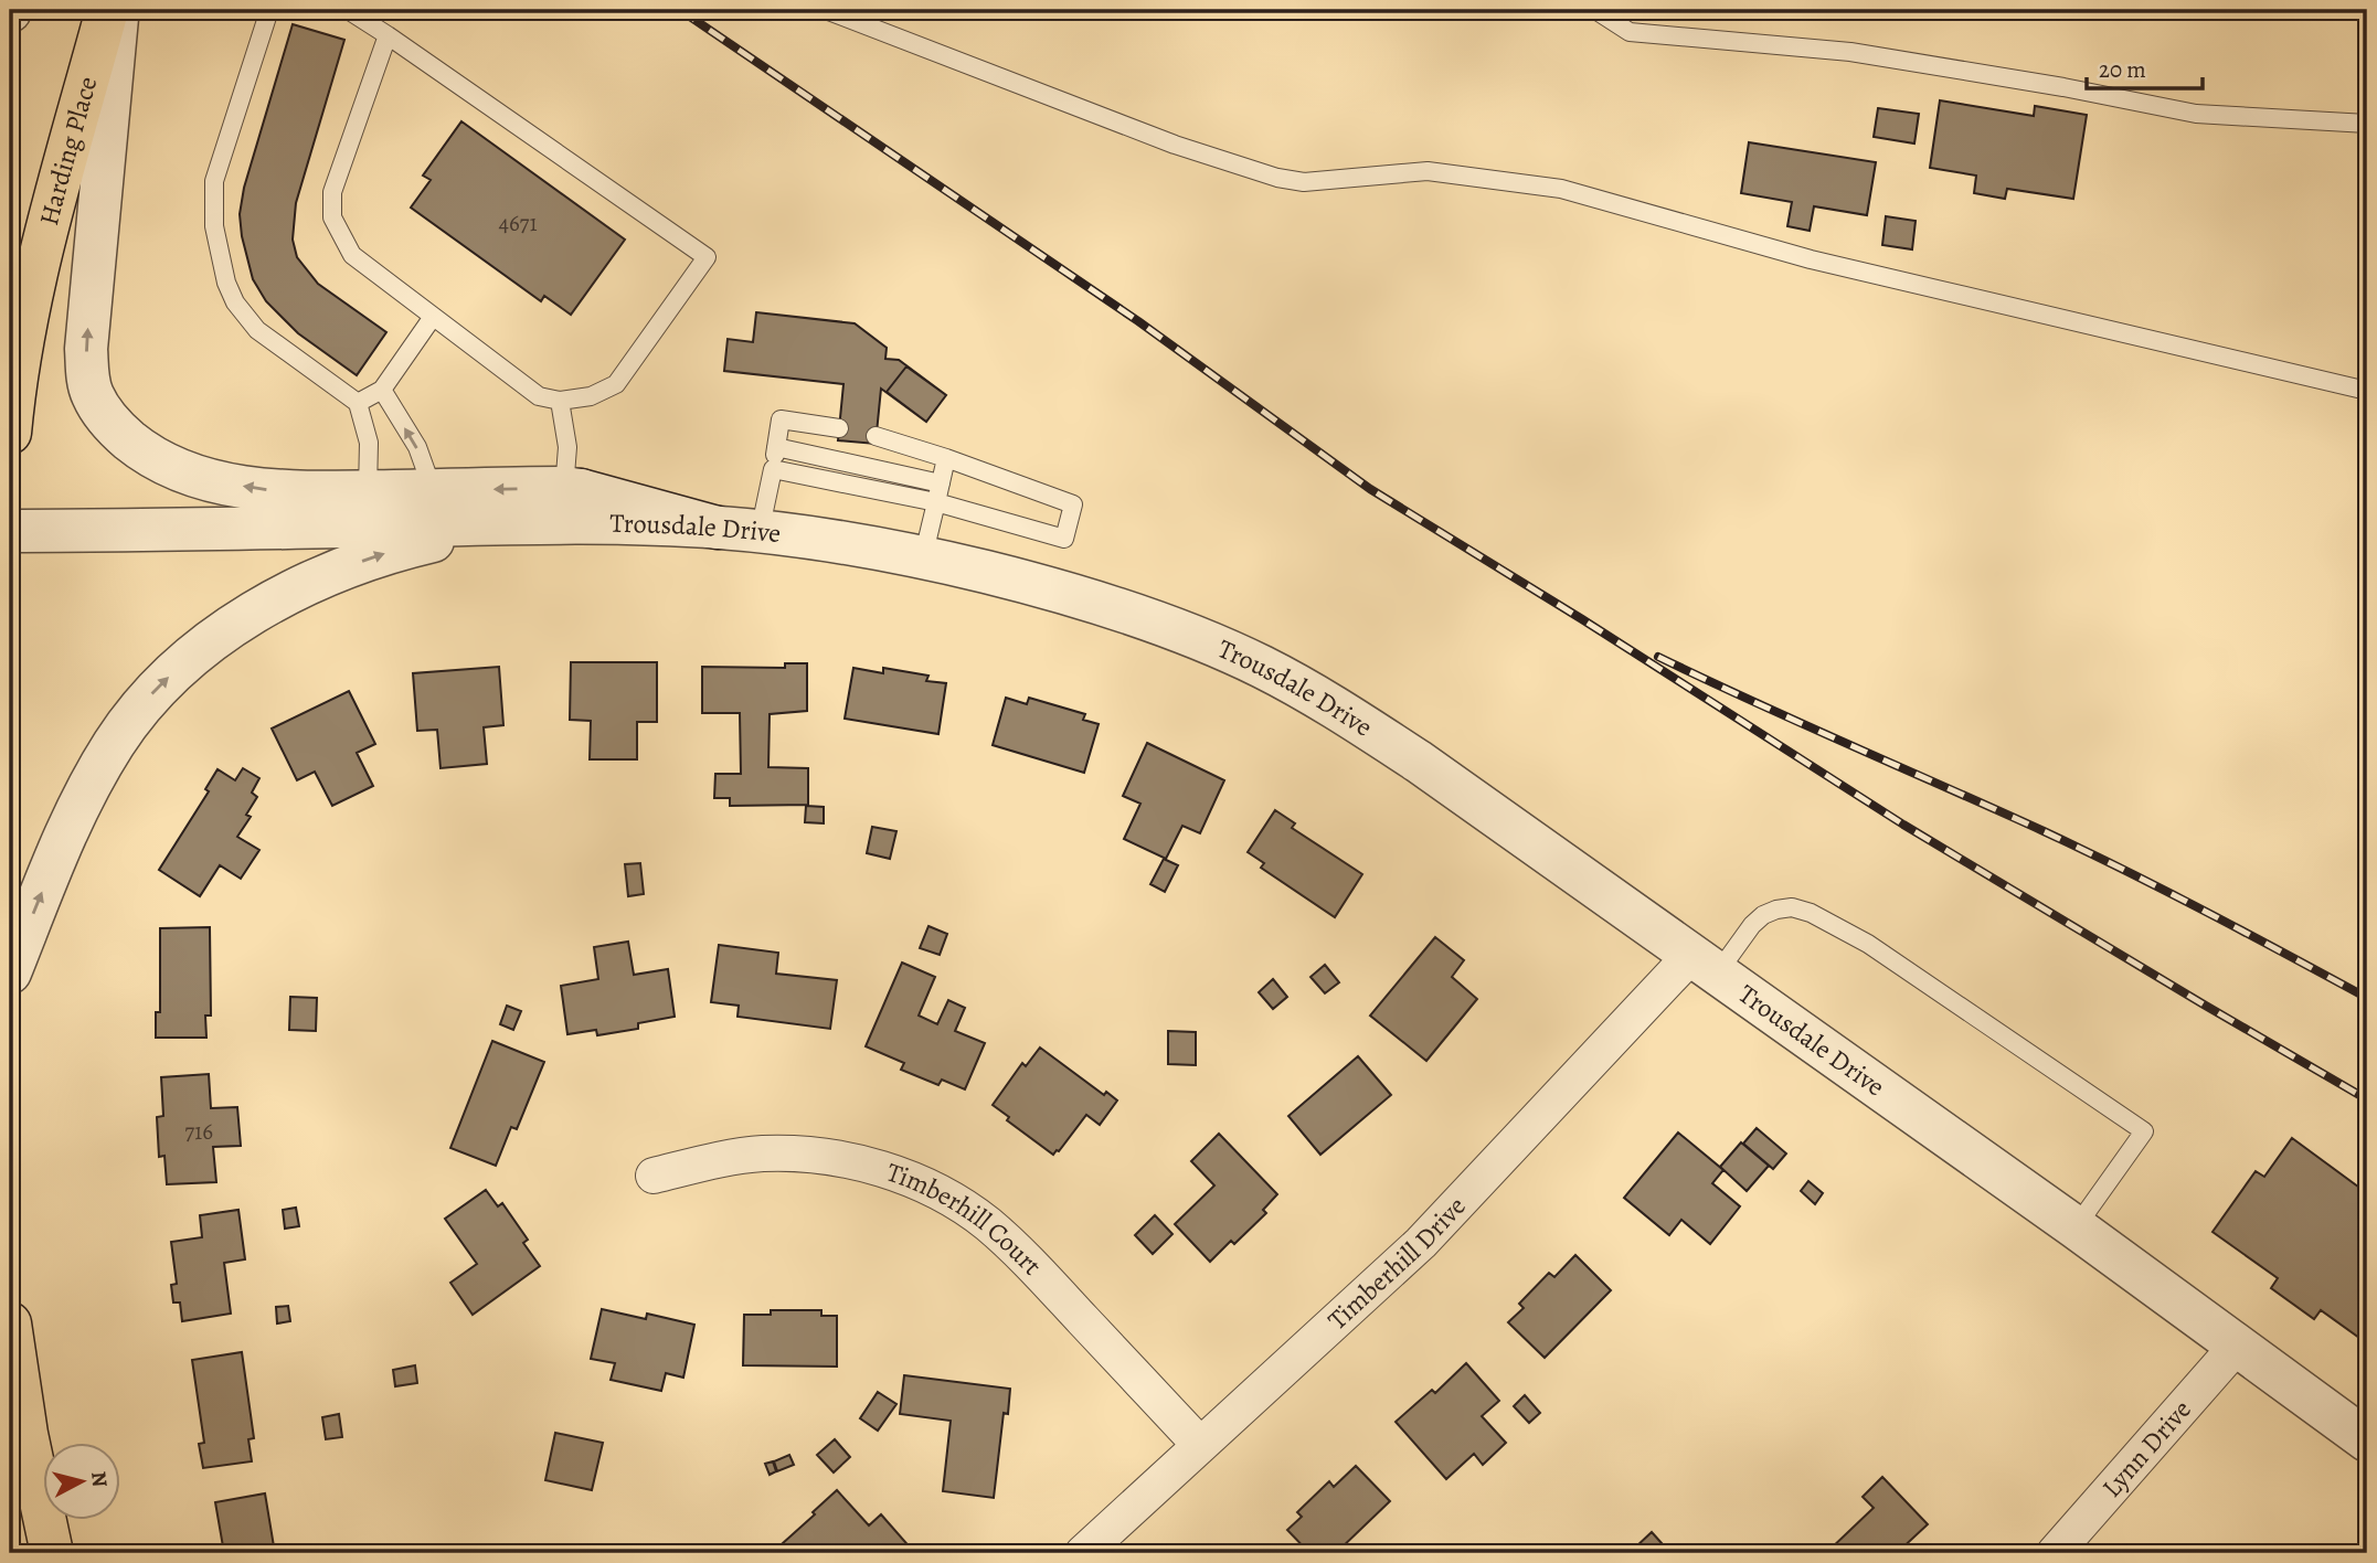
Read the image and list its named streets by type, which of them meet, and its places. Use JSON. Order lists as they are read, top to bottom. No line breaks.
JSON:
{"streets":{"main road":["Harding Place"],"street":["Trousdale Drive","Timberhill Court","Timberhill Drive","Lynn Drive"]},"crossings":[["Trousdale Drive","Timberhill Drive"],["Trousdale Drive","Lynn Drive"],["Timberhill Court","Timberhill Drive"]],"house_numbers":["4671","716"],"scale_bar":"20 m","north":"right"}
